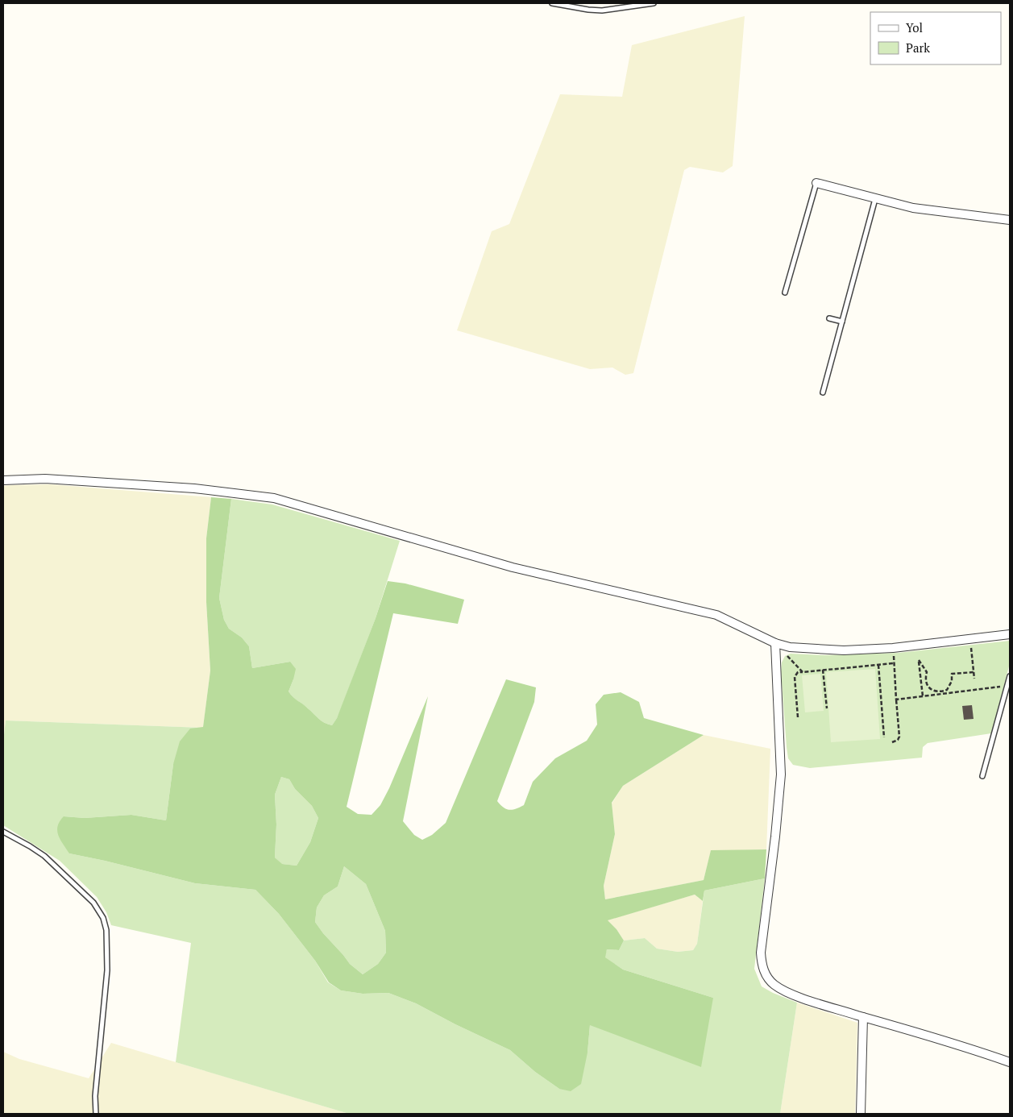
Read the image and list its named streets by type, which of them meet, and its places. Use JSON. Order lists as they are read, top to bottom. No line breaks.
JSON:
{"legend":["Yol","Park"]}
